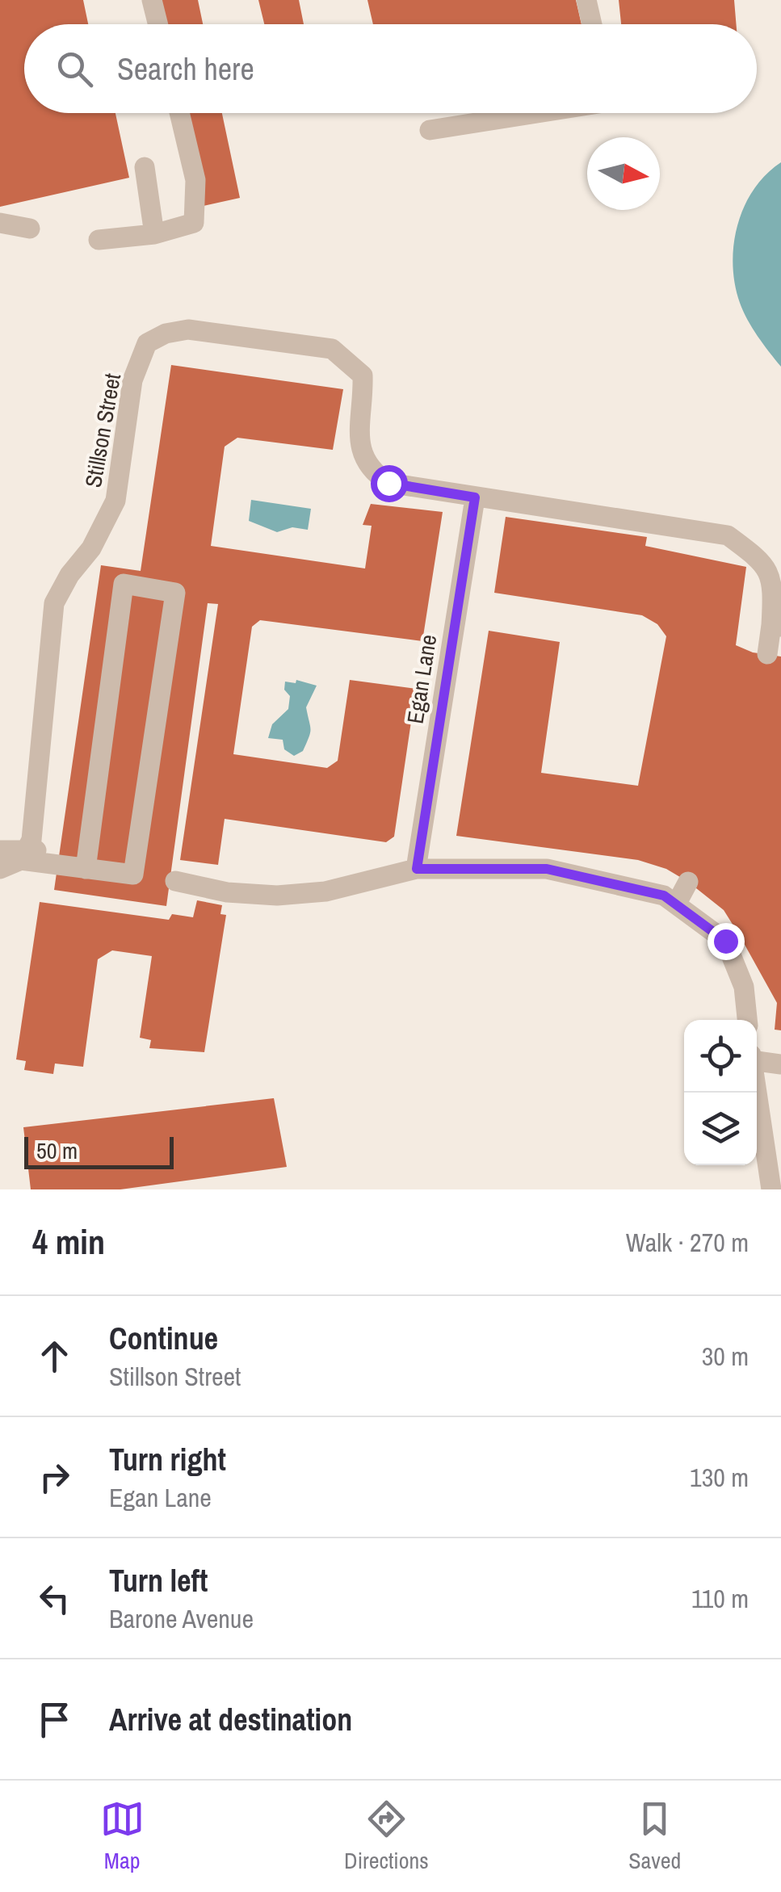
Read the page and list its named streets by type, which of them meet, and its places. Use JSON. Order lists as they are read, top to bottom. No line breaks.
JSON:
{"streets":{"street":["Stillson Street","Egan Lane"]},"crossings":[["Stillson Street","Egan Lane"]],"scale_bar":"50 m","north":"right","page":{"search":"Search here","scale":"50 m","heading":["4 min","Walk · 270 m"],"list":[["Continue","Stillson Street","30 m"],["Turn right","Egan Lane","130 m"],["Turn left","Barone Avenue","110 m"],"Arrive at destination"],"nav":["Map","Directions","Saved"]}}
